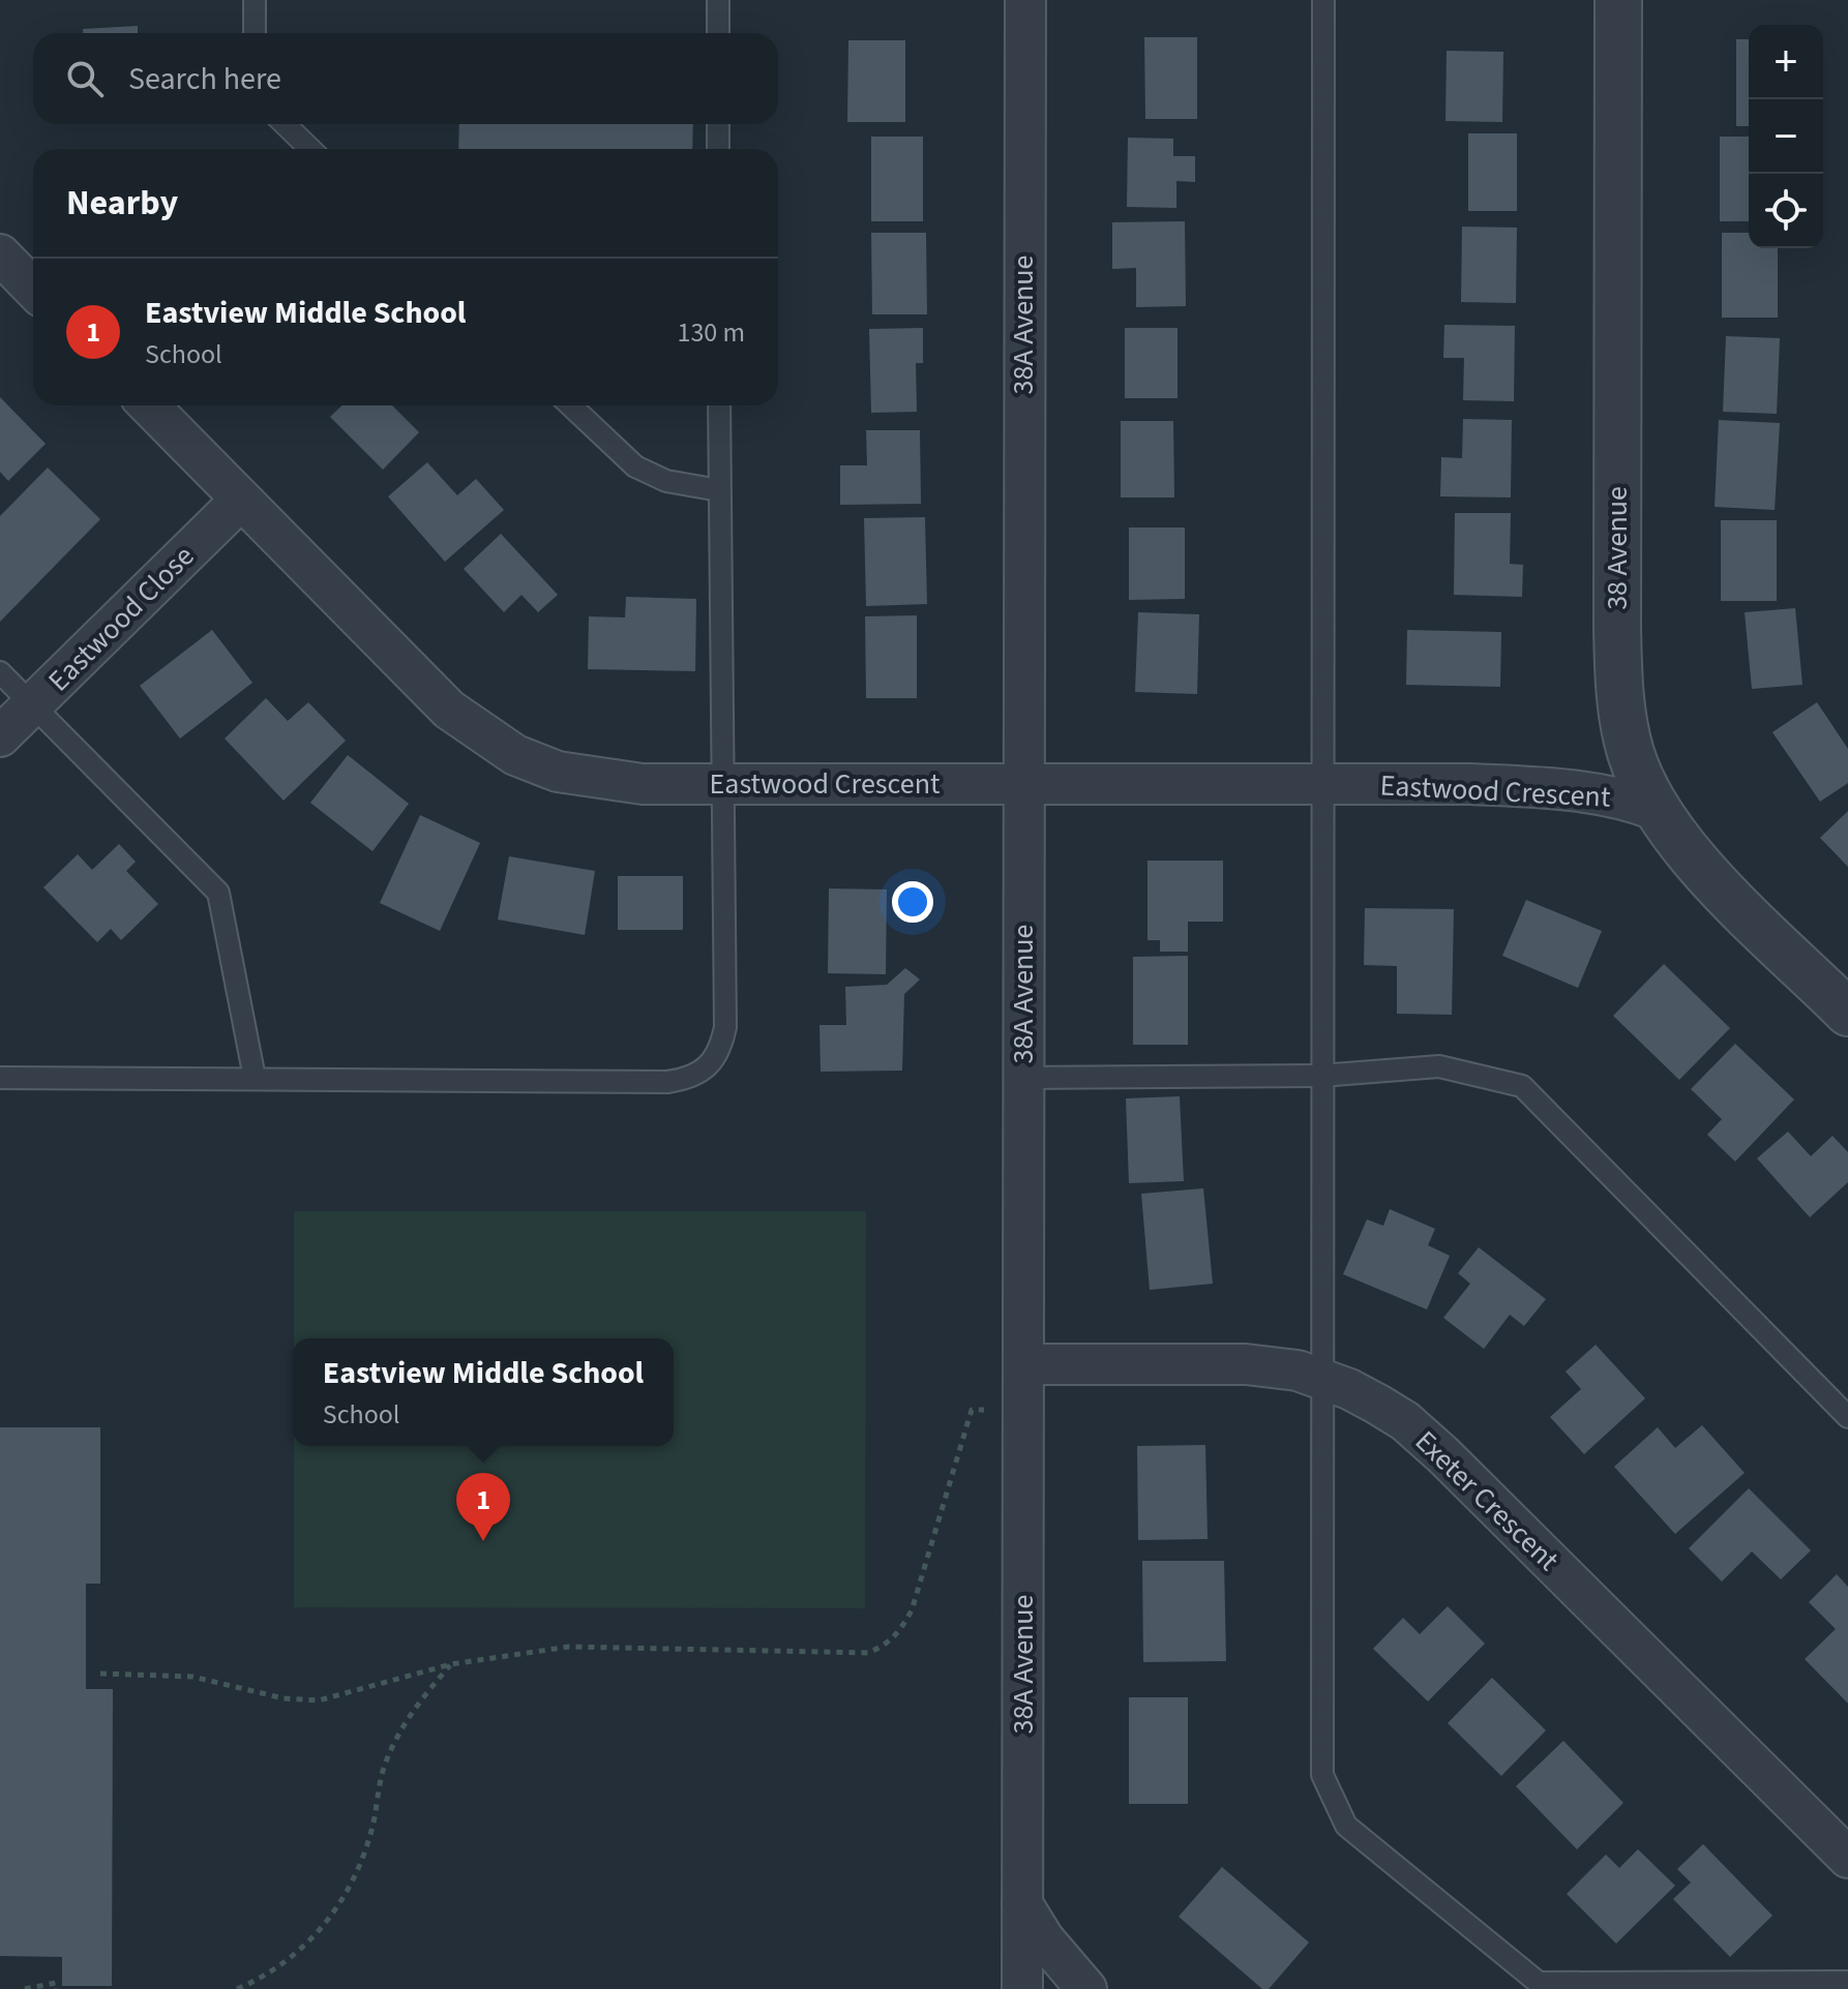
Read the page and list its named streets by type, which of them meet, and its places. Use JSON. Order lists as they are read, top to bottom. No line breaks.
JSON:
{"streets":{"street":["38A Avenue","38 Avenue","Eastwood Close","Eastwood Crescent","Exeter Crescent"]},"crossings":[["38A Avenue","Eastwood Crescent"],["38A Avenue","Exeter Crescent"],["38 Avenue","Eastwood Crescent"],["Eastwood Close","Eastwood Crescent"]],"page":{"map_buttons":["+","−"],"search":"Search here","heading":"Nearby","list":[{"mark":"1","name":"Eastview Middle School","note":"School","value":"130 m"}],"popup":["Eastview Middle School","School"],"pins":"1"}}
